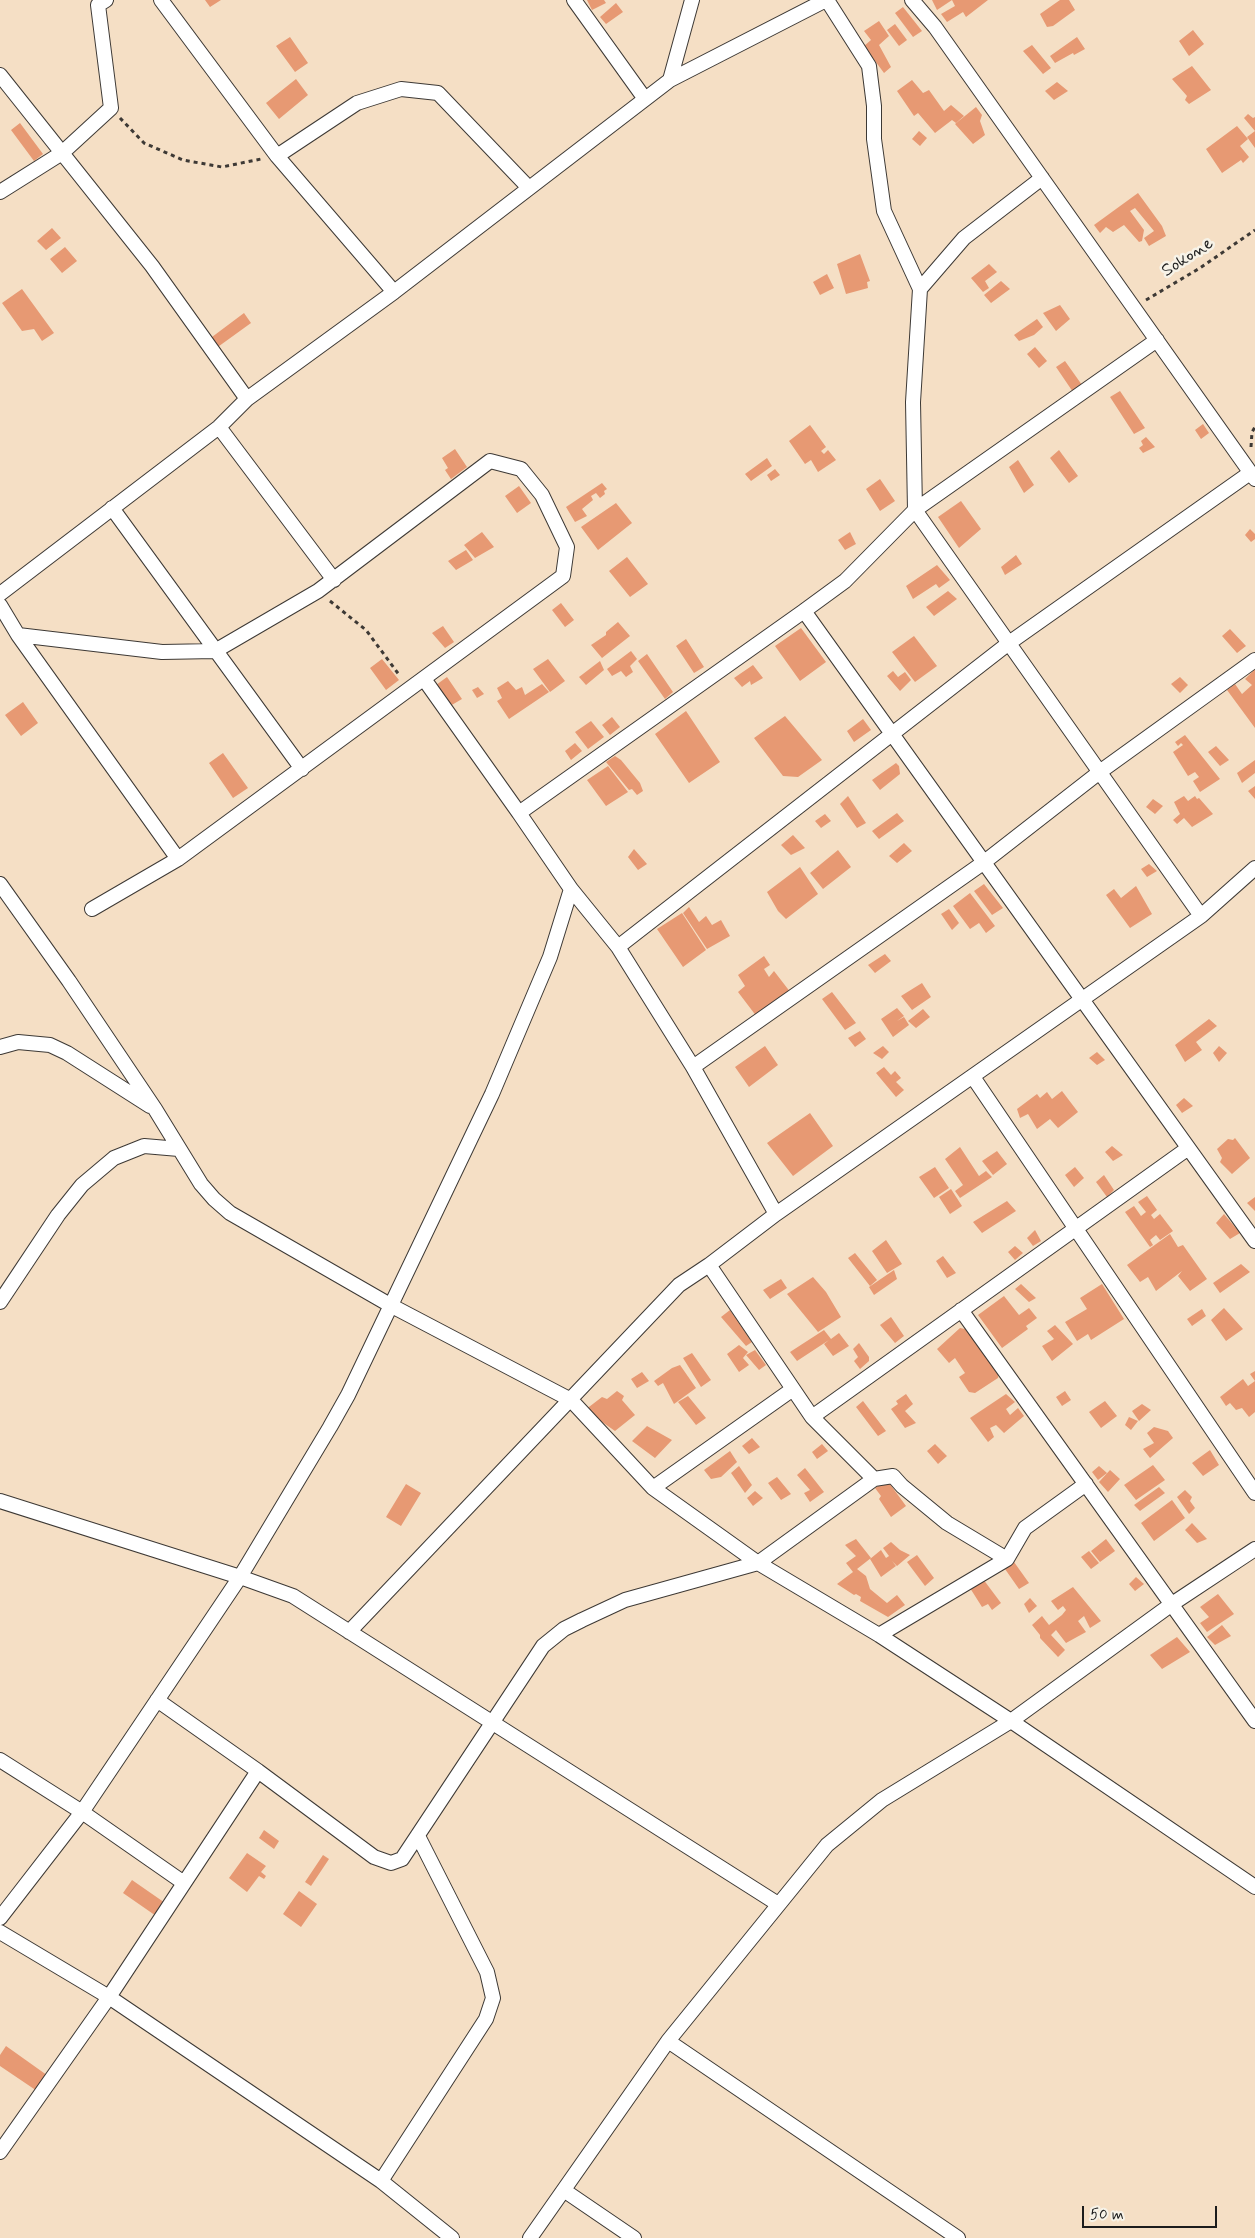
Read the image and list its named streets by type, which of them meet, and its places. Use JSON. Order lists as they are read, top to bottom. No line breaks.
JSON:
{"streets":{"path":["Sokone"]},"scale_bar":"50 m"}
